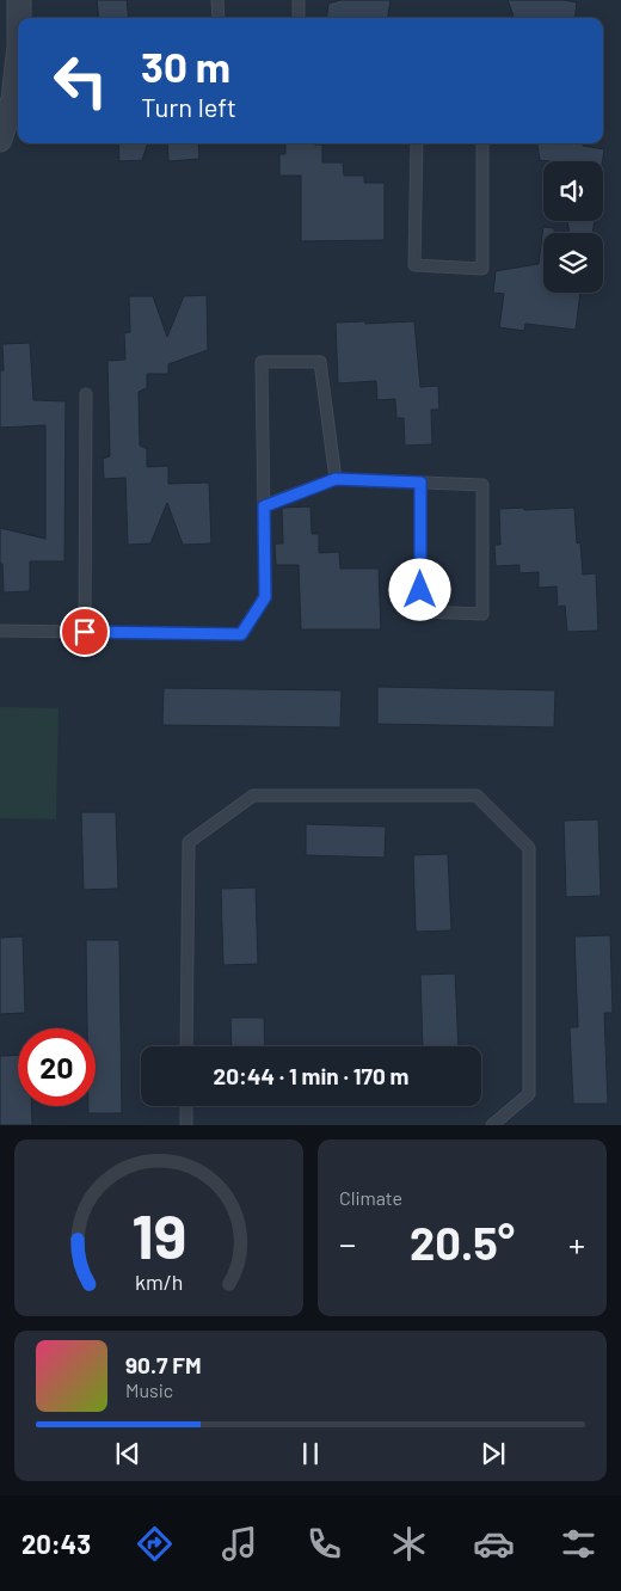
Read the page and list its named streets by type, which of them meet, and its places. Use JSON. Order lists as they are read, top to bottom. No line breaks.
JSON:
{"page":{"turn":["30 m","Turn left"],"limit":"20","trip":"20:44 · 1 min · 170 m","tile":"Climate","heat":["−","20.5°","+"],"song":["90.7 FM","Music"],"tabs":"20:43","gauge":["19","km/h"]}}
